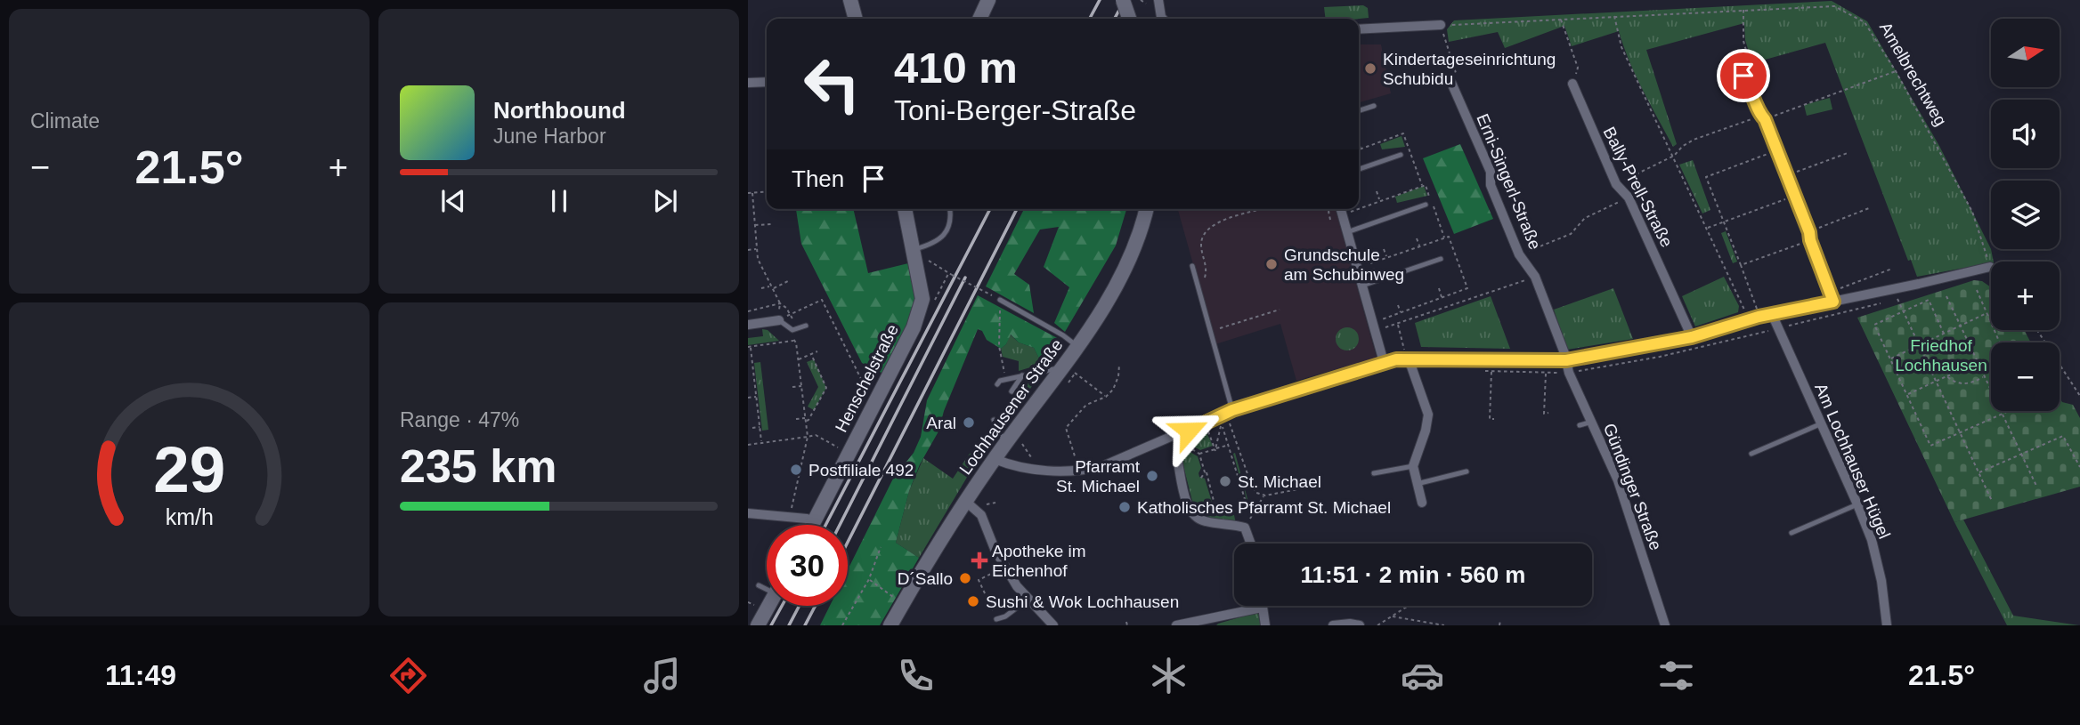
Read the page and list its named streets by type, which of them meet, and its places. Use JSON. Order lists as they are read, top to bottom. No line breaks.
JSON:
{"streets":{"main road":["Henschelstraße","Lochhausener Straße"],"street":["Erni-Singerl-Straße","Bally-Prell-Straße","Am Lochhauser Hügel","Gündinger Straße"],"path":["Amelbrechtweg"]},"crossings":[["Erni-Singerl-Straße","Gündinger Straße"]],"parks":["Friedhof Lochhausen"],"places":{"other":["Kindertageseinrichtung Schubidu","Grundschule am Schubinweg","Aral","Postfiliale 492","Pfarramt St. Michael","St. Michael","Katholisches Pfarramt St. Michael","D´Sallo","Sushi & Wok Lochhausen"],"health":["Apotheke im Eichenhof"]},"north":"right","page":{"tile":["Climate",["Range · 47%","235 km"]],"map_buttons":["+","−"],"turn":["410 m","Toni-Berger-Straße"],"song":["Northbound","June Harbor"],"heat":["−","21.5°","+"],"then":"Then","limit":"30","trip":"11:51 · 2 min · 560 m","tabs":["11:49","21.5°"],"gauge":["29","km/h"]}}
